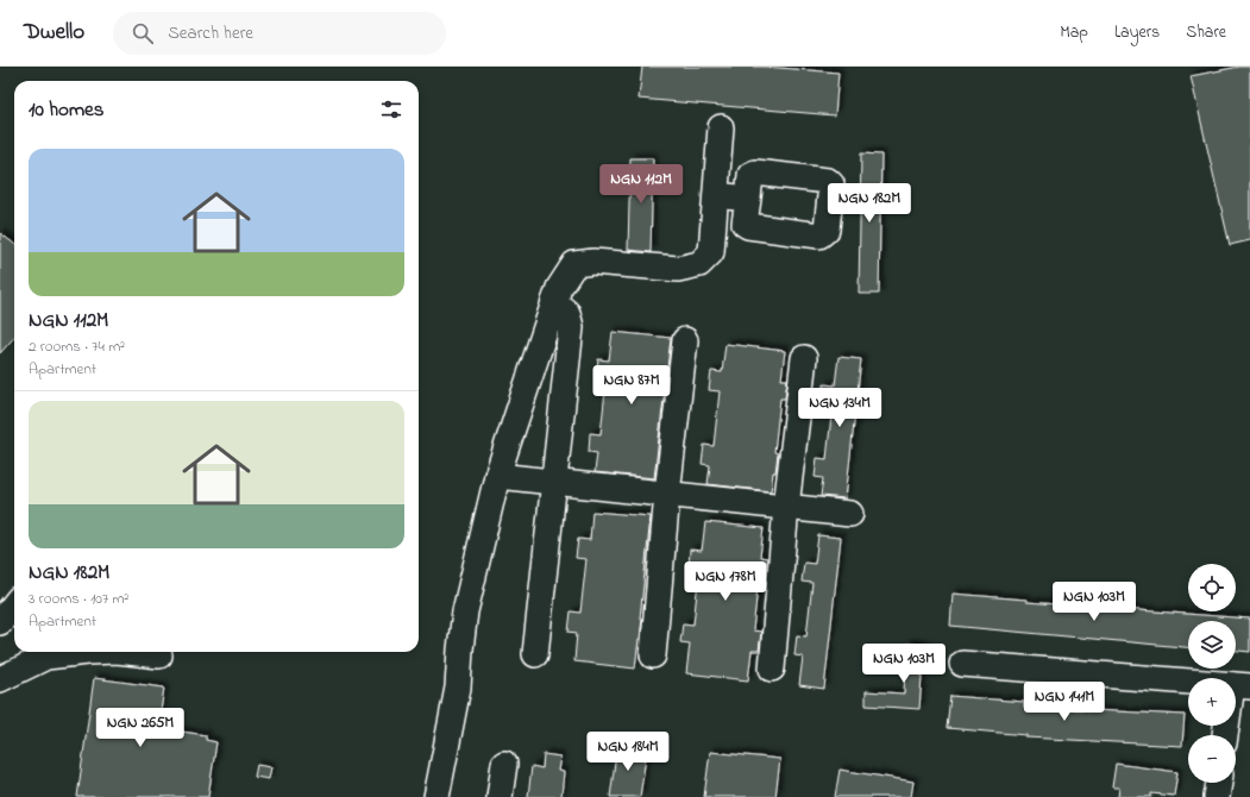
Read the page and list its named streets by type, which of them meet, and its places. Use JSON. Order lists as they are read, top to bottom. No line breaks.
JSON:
{"page":{"header":"Dwello","search":"Search here","nav":["Map","Layers","Share"],"heading":"10 homes","list":[{"name":"NGN 112M","note":"2 rooms · 74 m² · Apartment"},{"name":"NGN 182M","note":"3 rooms · 107 m² · Apartment"}],"price":["NGN 112M","NGN 182M","NGN 87M","NGN 134M","NGN 178M","NGN 103M","NGN 103M","NGN 141M","NGN 265M","NGN 184M"],"map_buttons":["+","−"]}}
